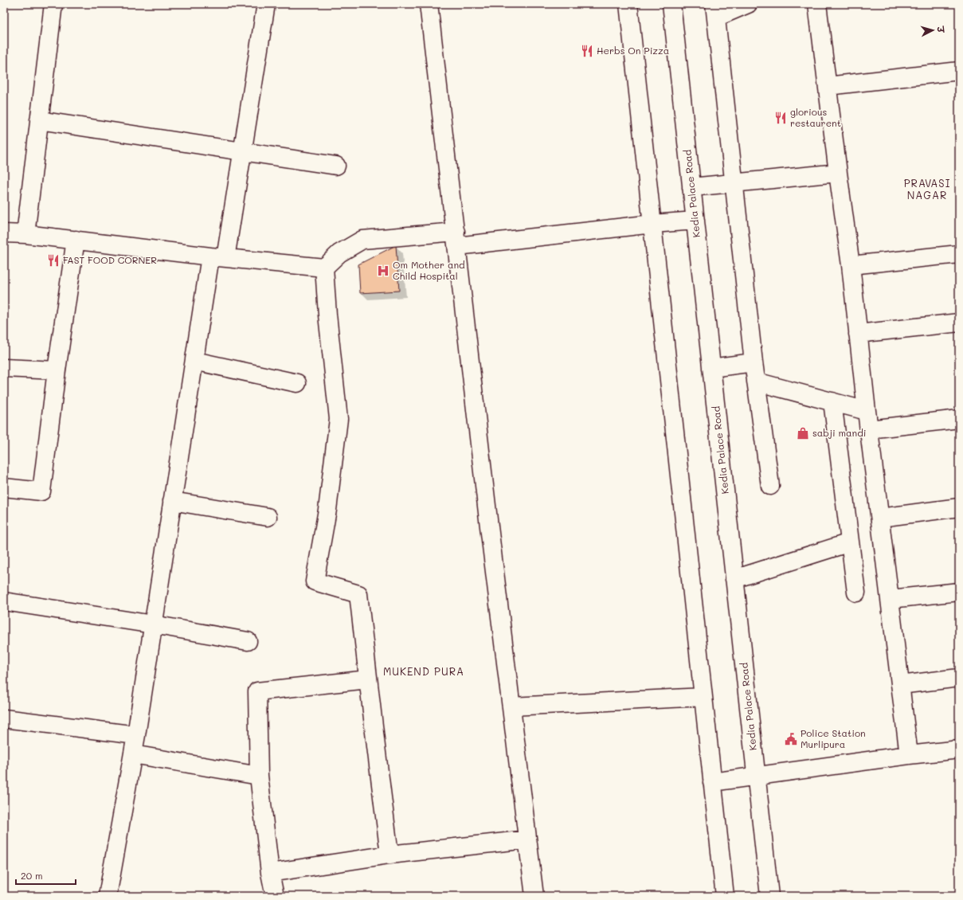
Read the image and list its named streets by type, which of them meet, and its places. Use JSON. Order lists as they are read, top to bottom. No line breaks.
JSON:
{"streets":{"street":["Kedia Palace Road"]},"districts":["PRAVASI NAGAR","MUKEND PURA"],"places":{"restaurant":["Herbs On Pizza","glorious restaurent","FAST FOOD CORNER"],"hospital":["Om Mother and Child Hospital"],"shop":["sabji mandi"],"public building":["Police Station Murlipura"]},"scale_bar":"20 m","north":"right"}
